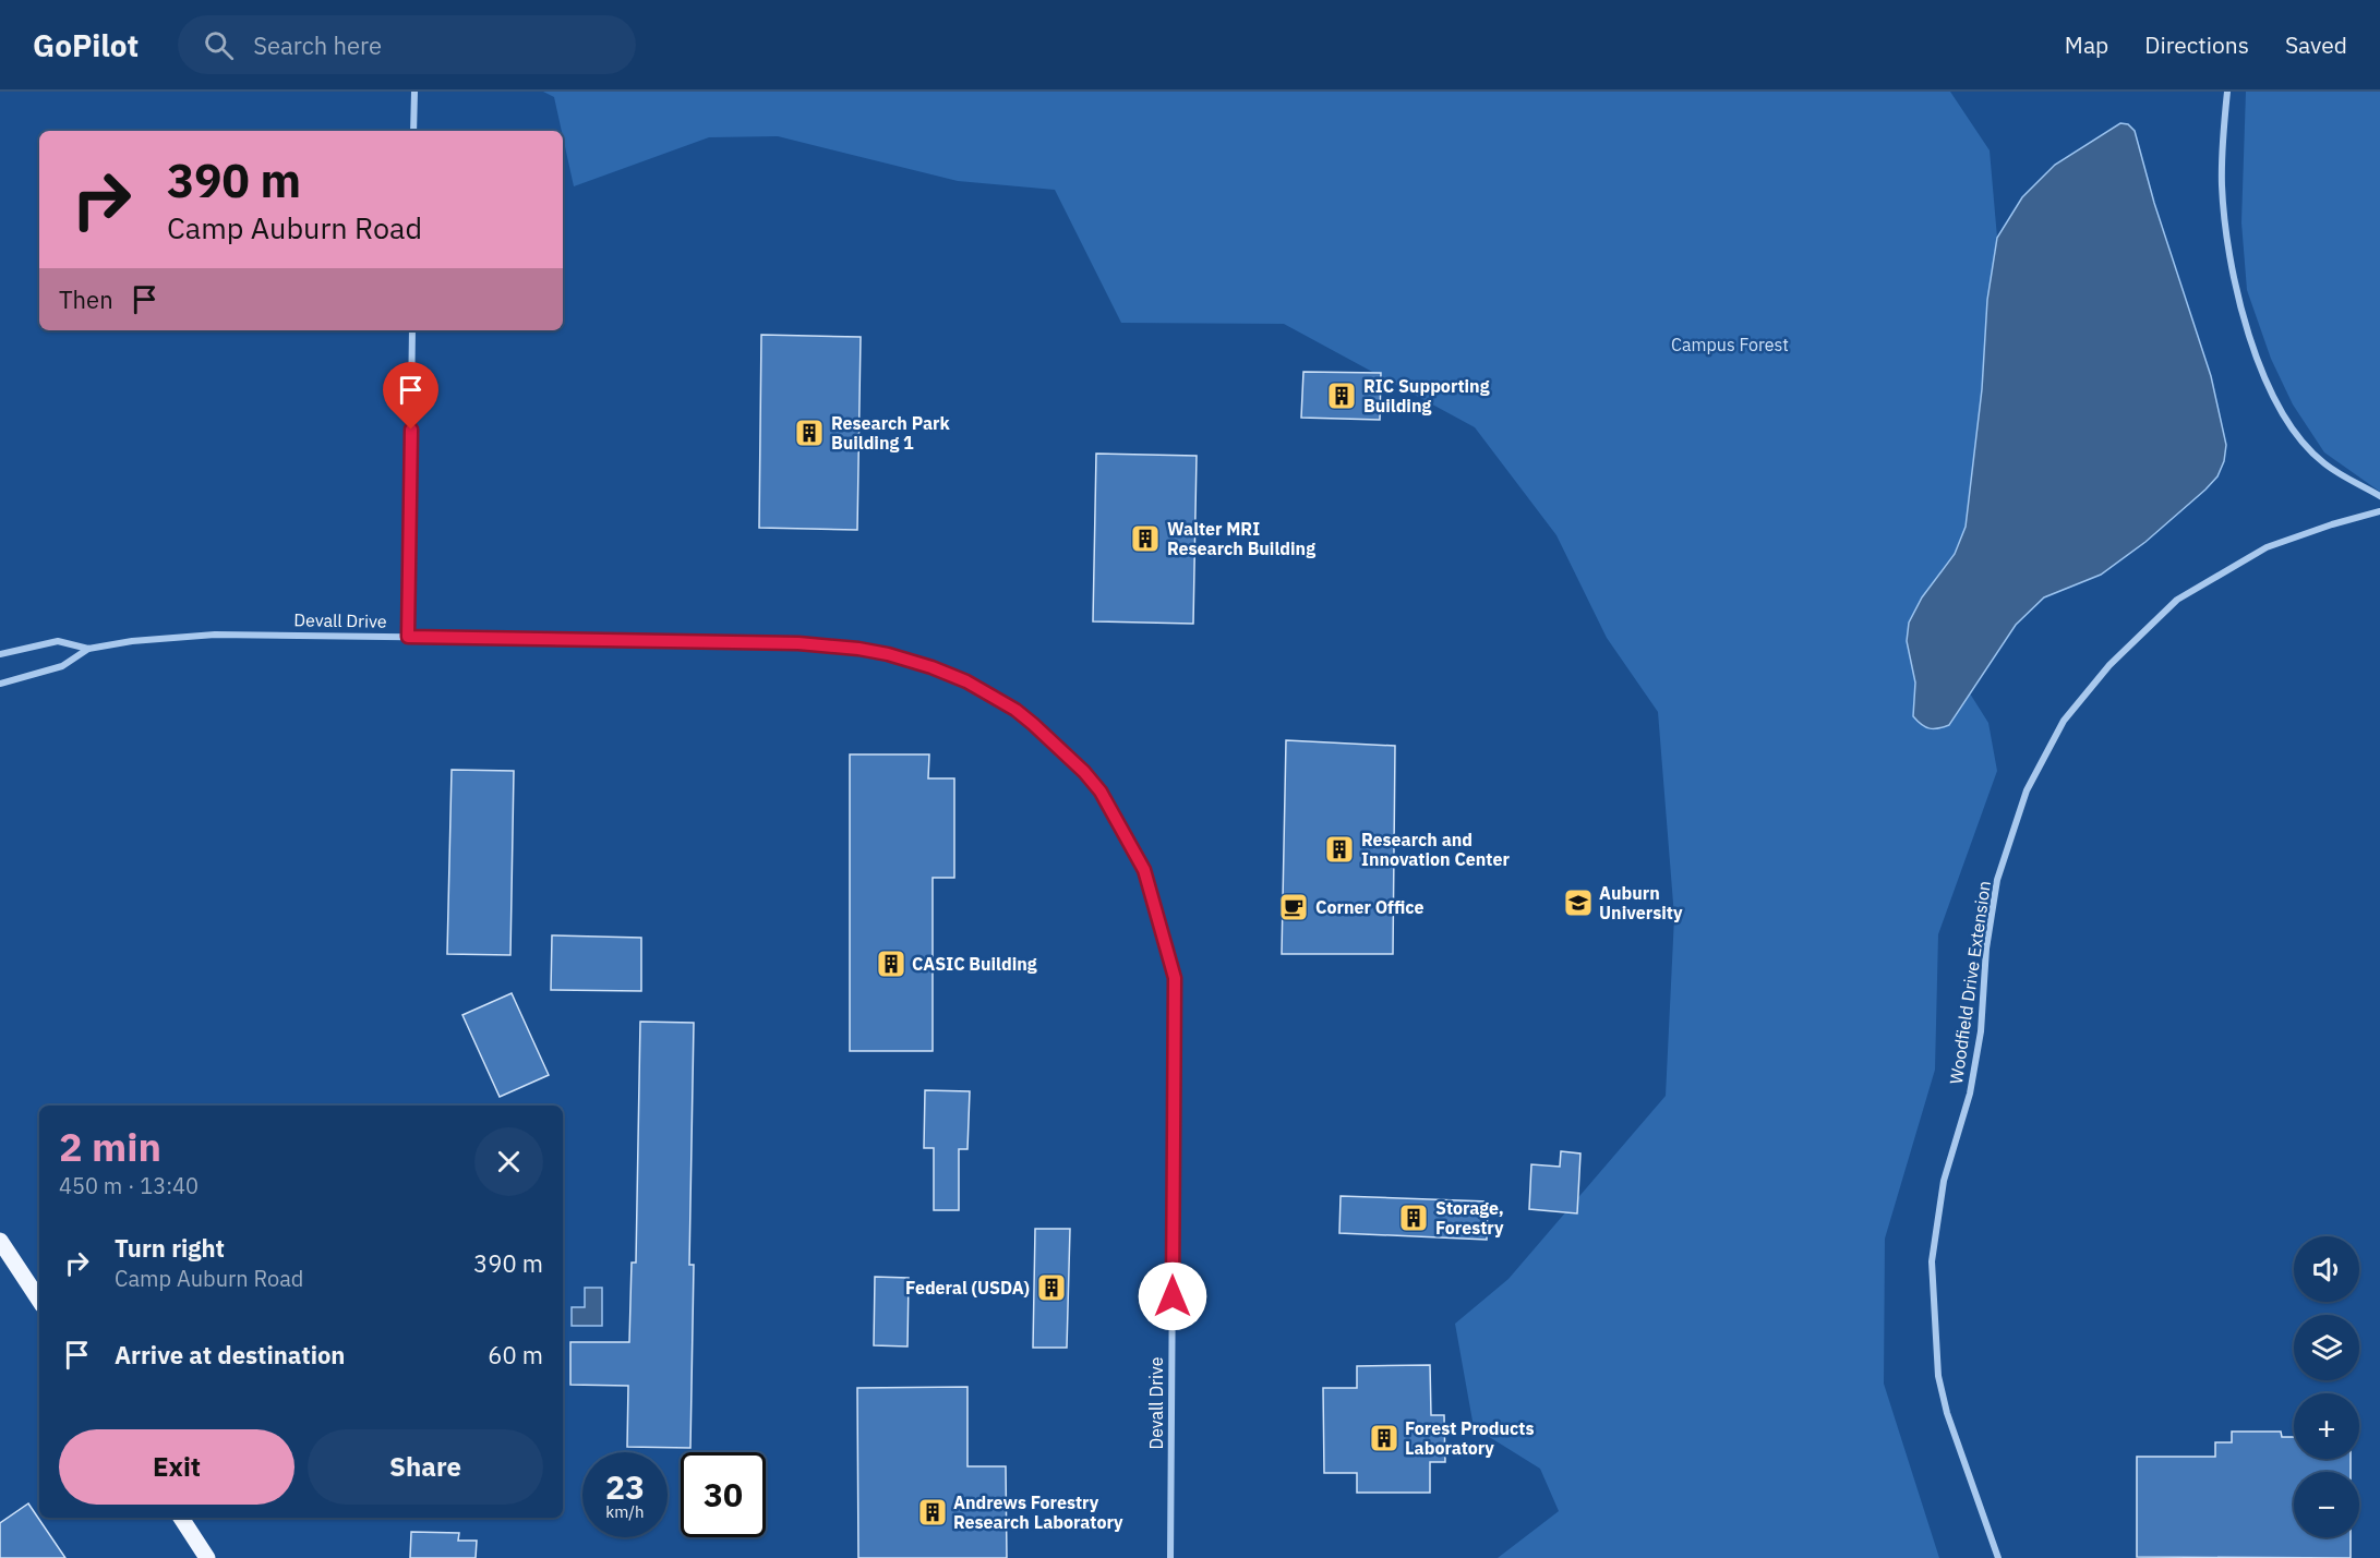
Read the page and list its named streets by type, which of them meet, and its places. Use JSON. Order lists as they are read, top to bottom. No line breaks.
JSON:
{"streets":{"street":["Devall Drive","Woodfield Drive Extension"]},"parks":["Campus Forest"],"places":{"building":["RIC Supporting Building","Research Park Building 1","Walter MRI Research Building","Research and Innovation Center","CASIC Building","Storage, Forestry","Federal (USDA)","Forest Products Laboratory","Andrews Forestry Research Laboratory"],"school or university":["Auburn University"],"cafe":["Corner Office"]},"page":{"header":"GoPilot","search":"Search here","nav":["Map","Directions","Saved"],"turn":["390 m","Camp Auburn Road"],"then":"Then","heading":["2 min","450 m · 13:40"],"list":[{"name":"Turn right","note":"Camp Auburn Road","value":"390 m"},{"name":"Arrive at destination","value":"60 m"}],"map_buttons":["+","−"],"buttons":["Exit","Share"],"speed":"23 km/h","limit":"30"}}
